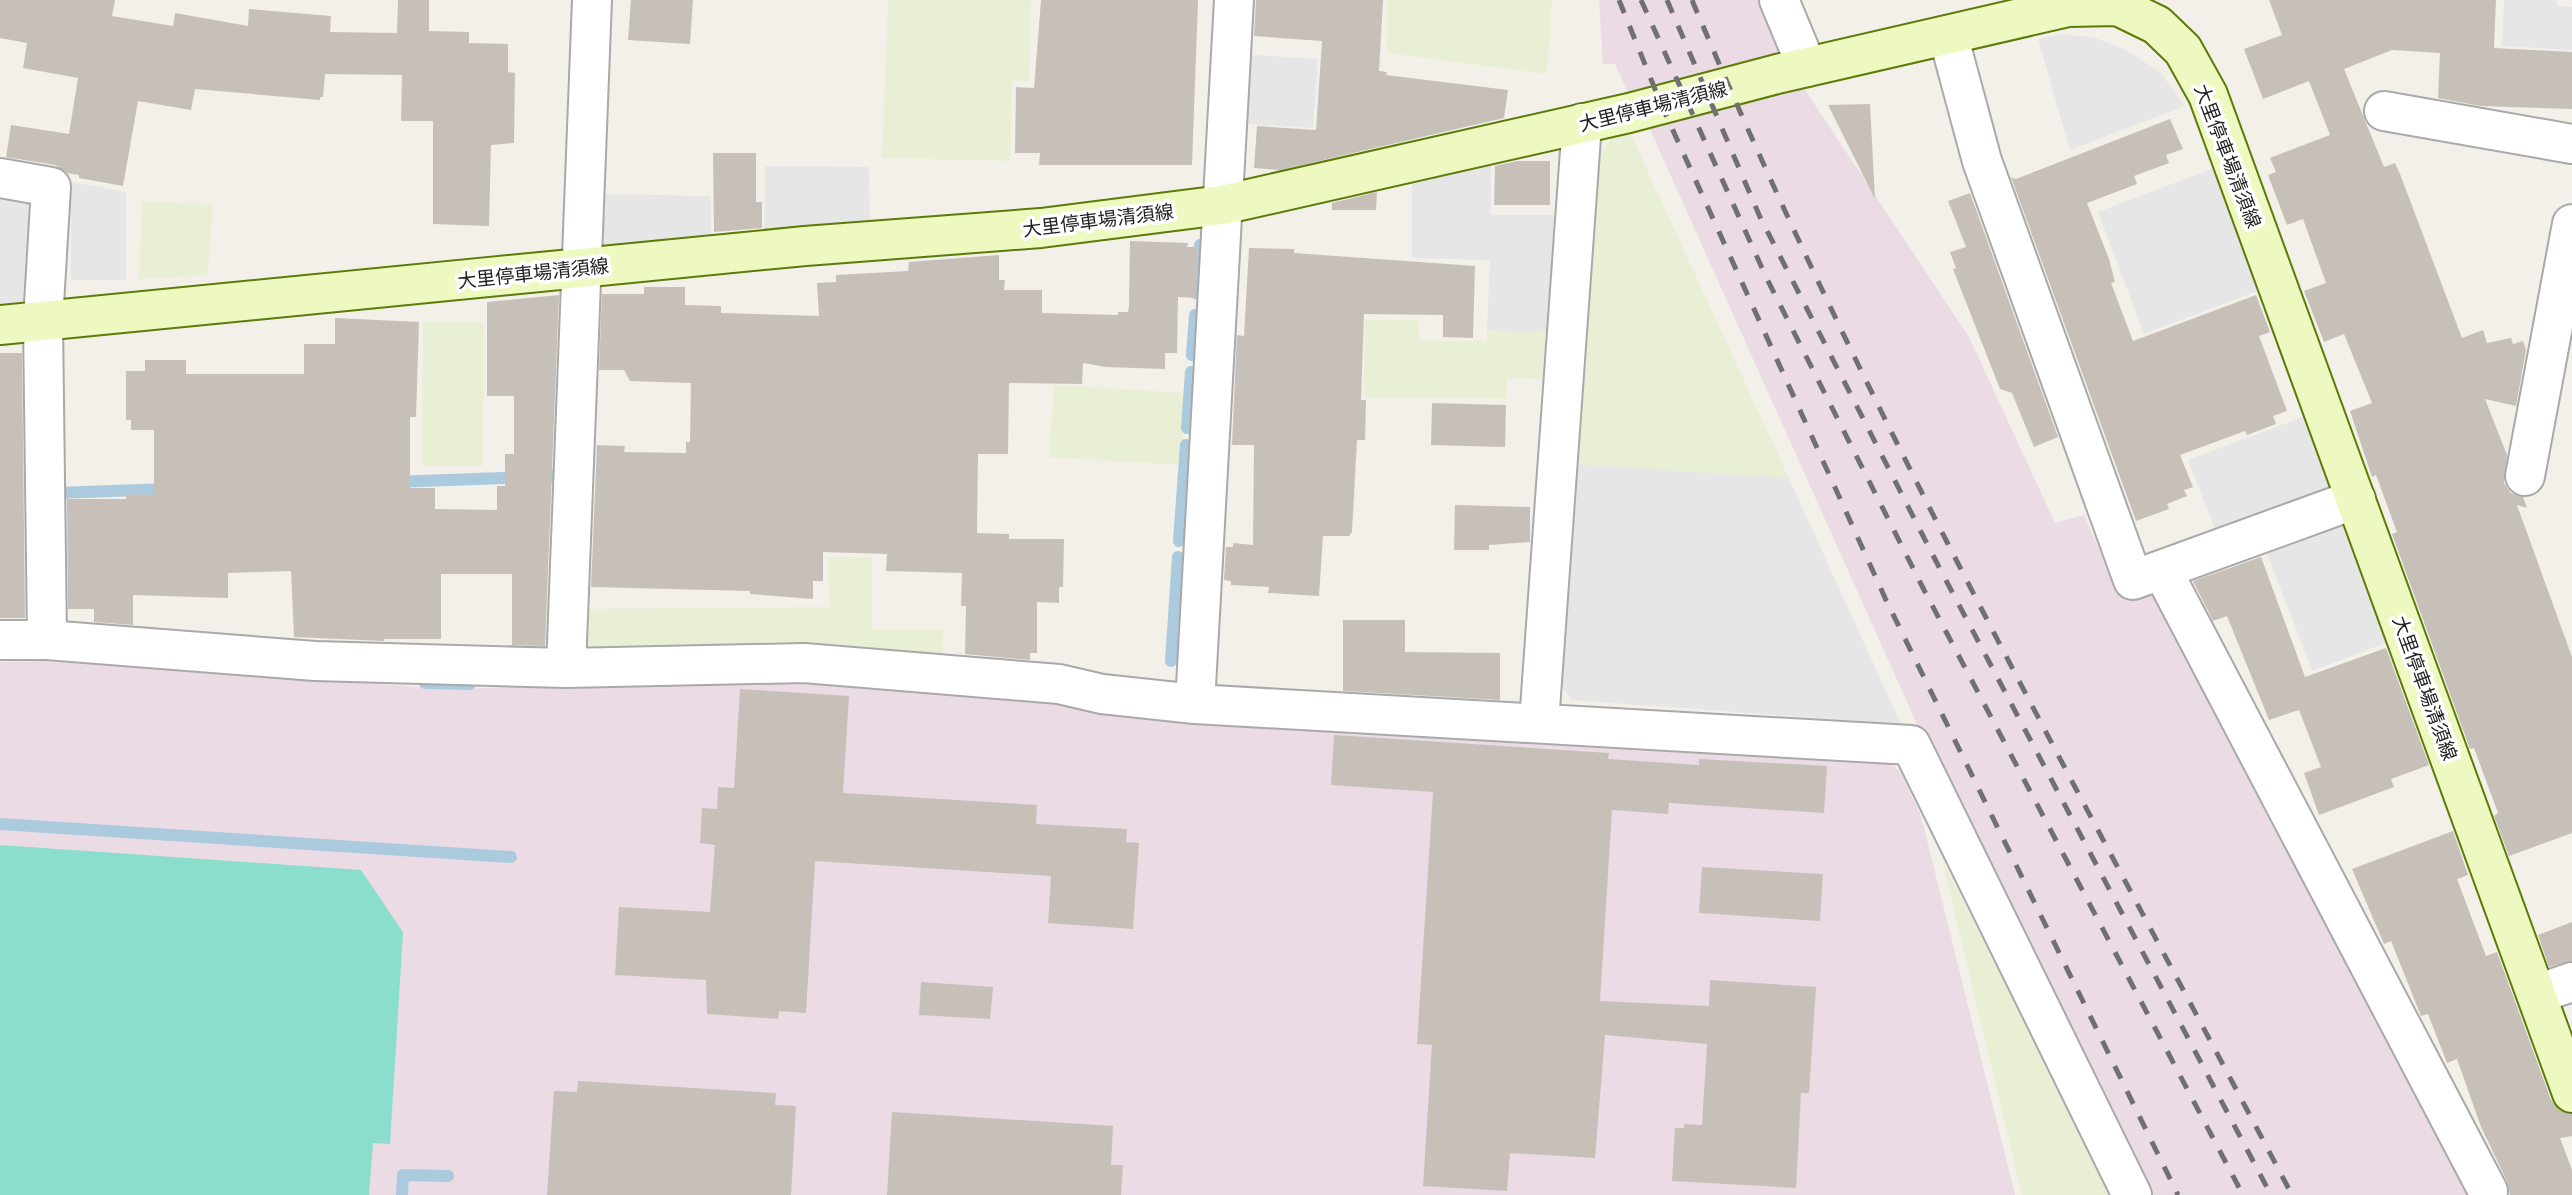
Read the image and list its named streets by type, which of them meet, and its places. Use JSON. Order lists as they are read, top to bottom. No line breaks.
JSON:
{"streets":{"main road":["大里停車場清須線"]}}
